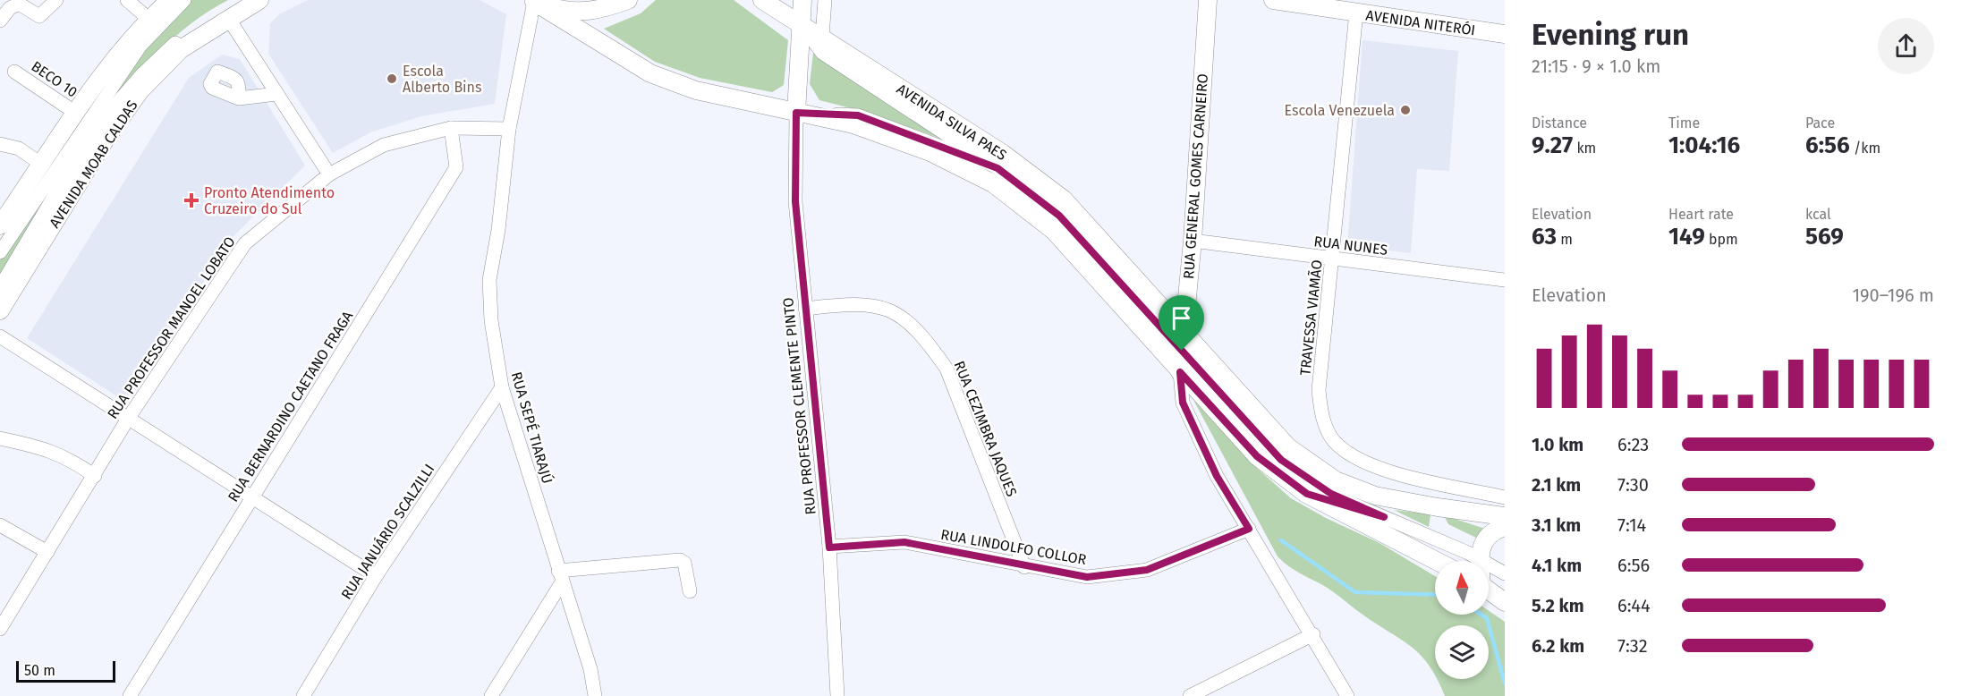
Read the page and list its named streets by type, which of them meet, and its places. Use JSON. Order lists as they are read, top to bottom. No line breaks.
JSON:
{"streets":{"main road":["AVENIDA NITERÓI","AVENIDA SILVA PAES","AVENIDA MOAB CALDAS","RUA GENERAL GOMES CARNEIRO"],"street":["BECO 10","RUA NUNES","TRAVESSA VIAMÃO","RUA PROFESSOR MANOEL LOBATO","RUA BERNARDINO CAETANO FRAGA","RUA PROFESSOR CLEMENTE PINTO","RUA SEPÉ TIARAJÚ","RUA CEZIMBRA JAQUES","RUA JANUÁRIO SCALZILLI","RUA LINDOLFO COLLOR"]},"crossings":[["AVENIDA NITERÓI","TRAVESSA VIAMÃO"],["AVENIDA SILVA PAES","RUA GENERAL GOMES CARNEIRO"],["AVENIDA SILVA PAES","RUA PROFESSOR CLEMENTE PINTO"],["AVENIDA SILVA PAES","RUA SEPÉ TIARAJÚ"],["RUA GENERAL GOMES CARNEIRO","RUA NUNES"],["RUA GENERAL GOMES CARNEIRO","RUA LINDOLFO COLLOR"],["RUA NUNES","TRAVESSA VIAMÃO"],["RUA PROFESSOR MANOEL LOBATO","RUA BERNARDINO CAETANO FRAGA"],["RUA PROFESSOR MANOEL LOBATO","RUA SEPÉ TIARAJÚ"],["RUA PROFESSOR CLEMENTE PINTO","RUA CEZIMBRA JAQUES"],["RUA PROFESSOR CLEMENTE PINTO","RUA LINDOLFO COLLOR"],["RUA SEPÉ TIARAJÚ","RUA JANUÁRIO SCALZILLI"],["RUA CEZIMBRA JAQUES","RUA LINDOLFO COLLOR"]],"places":{"other":["Escola Alberto Bins","Escola Venezuela"],"health":["Pronto Atendimento Cruzeiro do Sul"]},"scale_bar":"50 m","north":"top","page":{"heading":["Evening run","21:15 · 9 × 1.0 km"],"stats":[["Distance","9.27 km"],["Time","1:04:16"],["Pace","6:56 /km"],["Elevation","63 m"],["Heart rate","149 bpm"],["kcal","569"]],"chart":["Elevation","190–196 m"],"list":[{"name":"1.0 km","note":"6:23"},{"name":"2.1 km","note":"7:30"},{"name":"3.1 km","note":"7:14"},{"name":"4.1 km","note":"6:56"},{"name":"5.2 km","note":"6:44"},{"name":"6.2 km","note":"7:32"}],"scale":"50 m"}}
